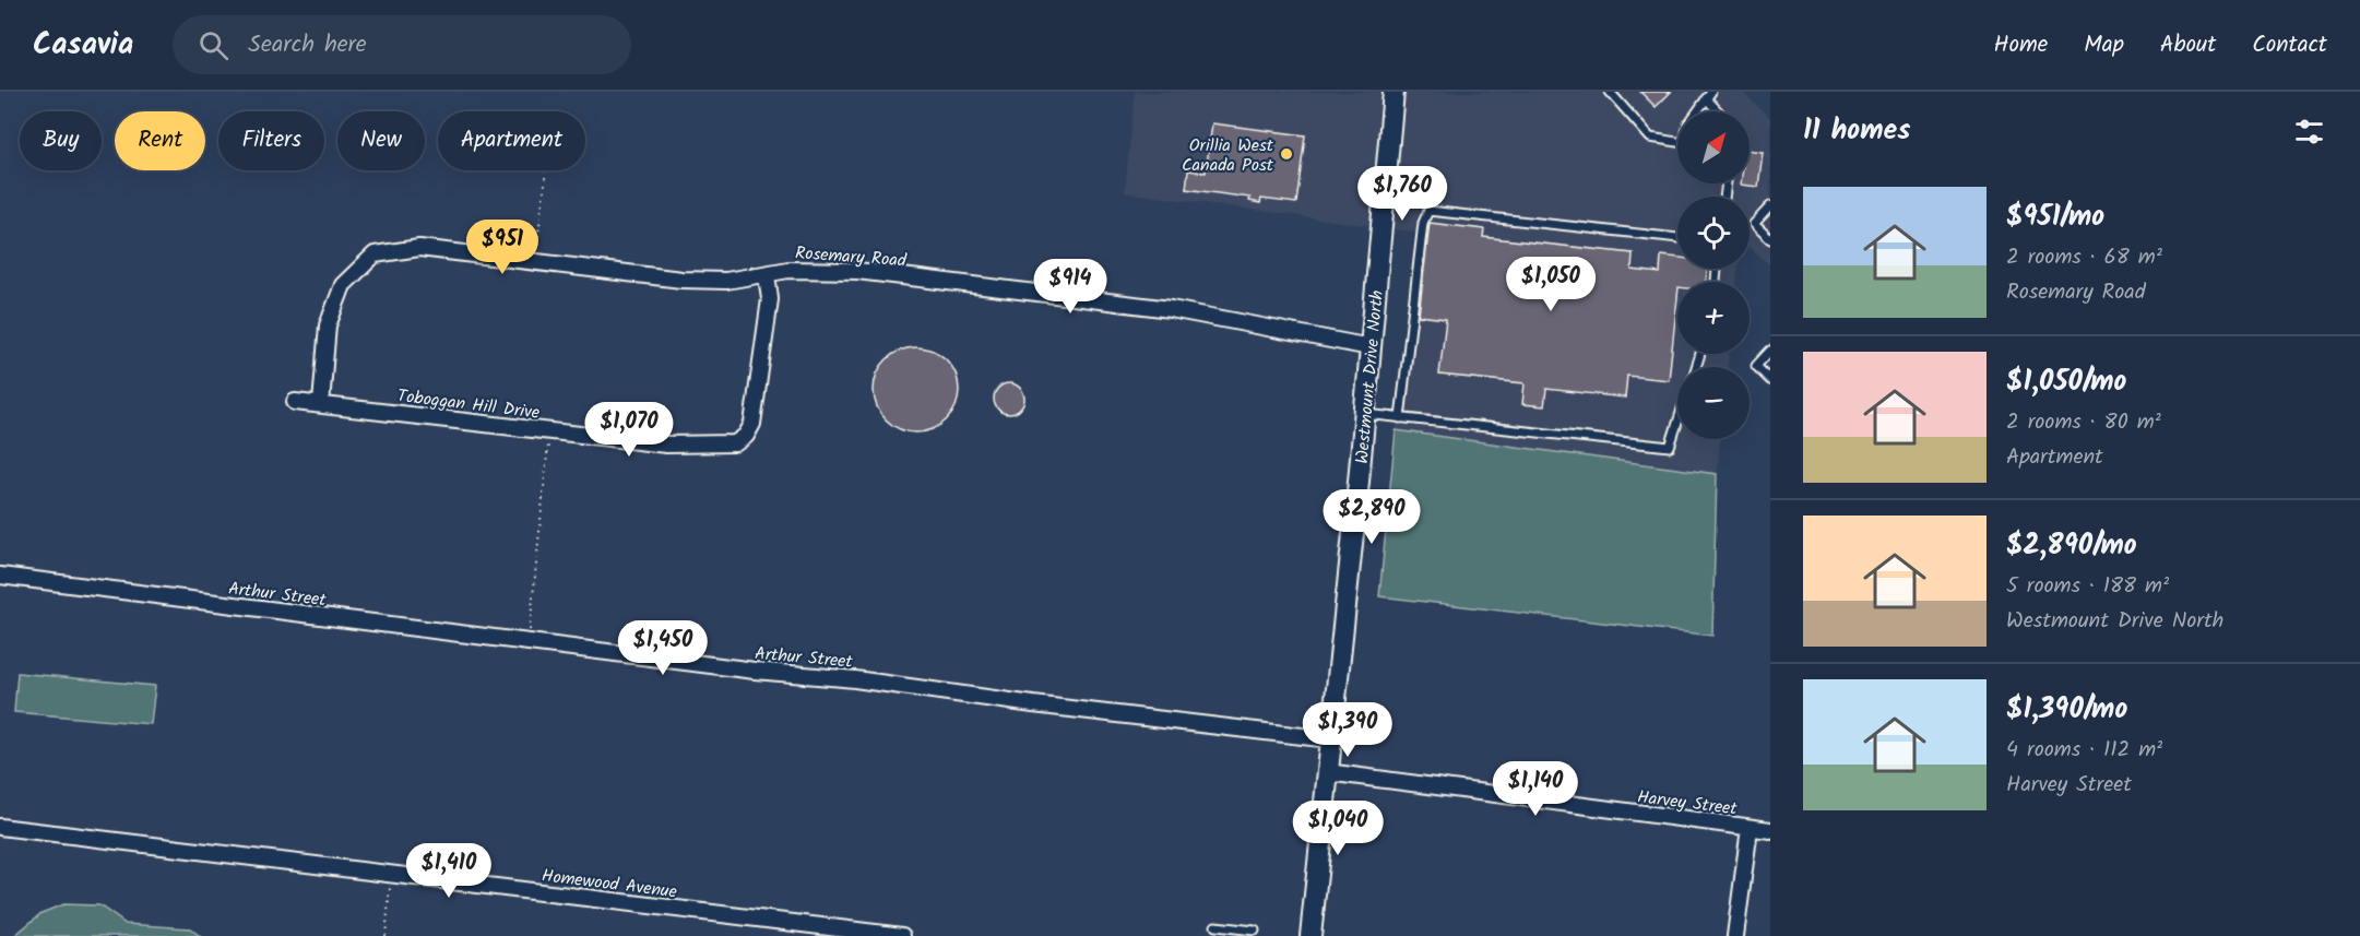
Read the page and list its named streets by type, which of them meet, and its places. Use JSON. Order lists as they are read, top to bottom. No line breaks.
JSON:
{"streets":{"street":["Rosemary Road","Westmount Drive North","Toboggan Hill Drive","Arthur Street","Harvey Street","Homewood Avenue"]},"crossings":[["Rosemary Road","Westmount Drive North"],["Rosemary Road","Toboggan Hill Drive"],["Westmount Drive North","Arthur Street"],["Westmount Drive North","Harvey Street"]],"places":["Orillia West Canada Post"],"north":"top right","page":{"header":"Casavia","search":"Search here","nav":["Home","Map","About","Contact"],"heading":"11 homes","map_buttons":["+","−"],"chip":["Buy","Rent","Filters","New","Apartment"],"price":["$1,760","$951","$1,050","$914","$1,070","$2,890","$1,450","$1,390","$1,140","$1,040","$1,410"],"list":[{"name":"$951/mo","note":"2 rooms · 68 m² · Rosemary Road"},{"name":"$1,050/mo","note":"2 rooms · 80 m² · Apartment"},{"name":"$2,890/mo","note":"5 rooms · 188 m² · Westmount Drive North"},{"name":"$1,390/mo","note":"4 rooms · 112 m² · Harvey Street"}]}}
